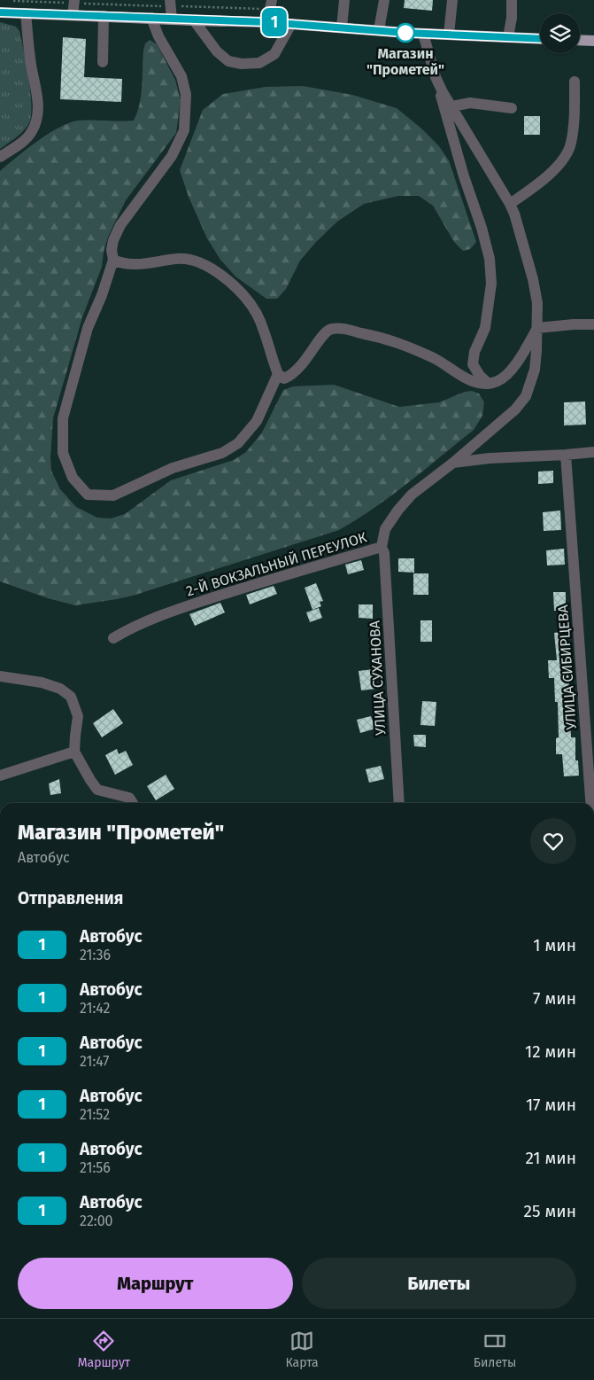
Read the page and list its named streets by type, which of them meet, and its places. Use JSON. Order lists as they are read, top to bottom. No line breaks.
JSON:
{"streets":{"street":["2-Й ВОКЗАЛЬНЫЙ ПЕРЕУЛОК","УЛИЦА СИБИРЦЕВА","УЛИЦА СУХАНОВА"]},"crossings":[["2-Й ВОКЗАЛЬНЫЙ ПЕРЕУЛОК","УЛИЦА СУХАНОВА"]],"places":["Магазин \"Прометей\""],"lines":["bus line 1"],"page":{"on_map":"1","heading":[["Магазин \"Прометей\"","Автобус"],"Отправления"],"list":[{"mark":"1","name":"Автобус","note":"21:36","value":"1 мин"},{"mark":"1","name":"Автобус","note":"21:42","value":"7 мин"},{"mark":"1","name":"Автобус","note":"21:47","value":"12 мин"},{"mark":"1","name":"Автобус","note":"21:52","value":"17 мин"},{"mark":"1","name":"Автобус","note":"21:56","value":"21 мин"},{"mark":"1","name":"Автобус","note":"22:00","value":"25 мин"}],"buttons":["Маршрут","Билеты"],"tabs":["Маршрут","Карта","Билеты"]}}
